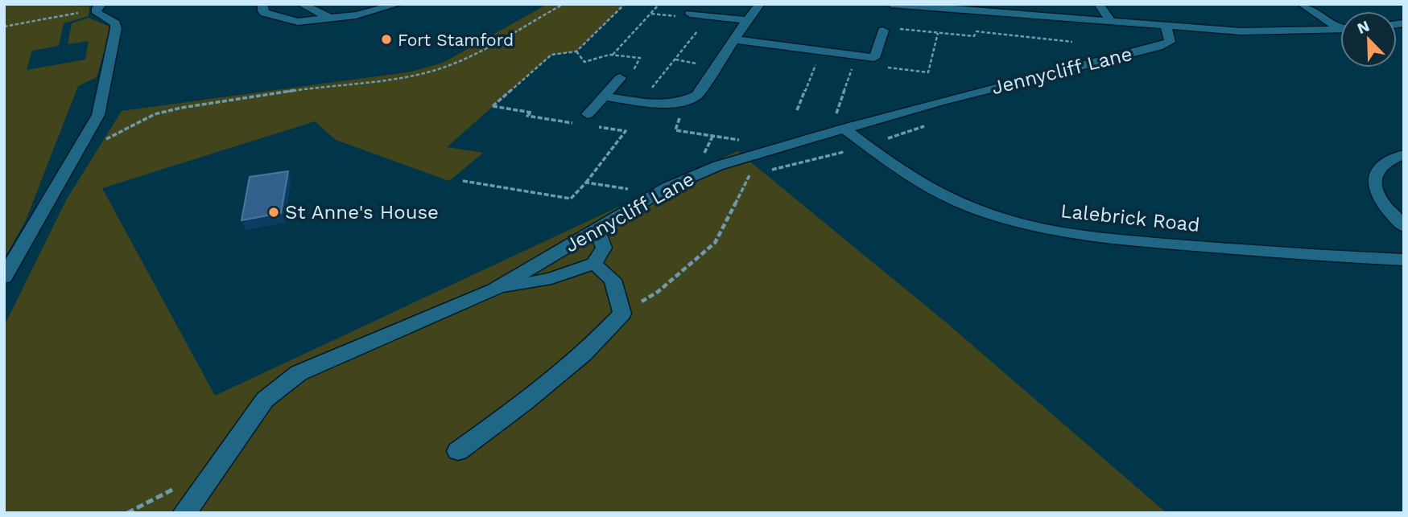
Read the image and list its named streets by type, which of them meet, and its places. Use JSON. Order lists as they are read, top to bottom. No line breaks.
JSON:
{"streets":{"street":["Jennycliff Lane","Lalebrick Road"]},"crossings":[["Jennycliff Lane","Lalebrick Road"]],"places":["Fort Stamford","St Anne's House"],"north":"top left"}
